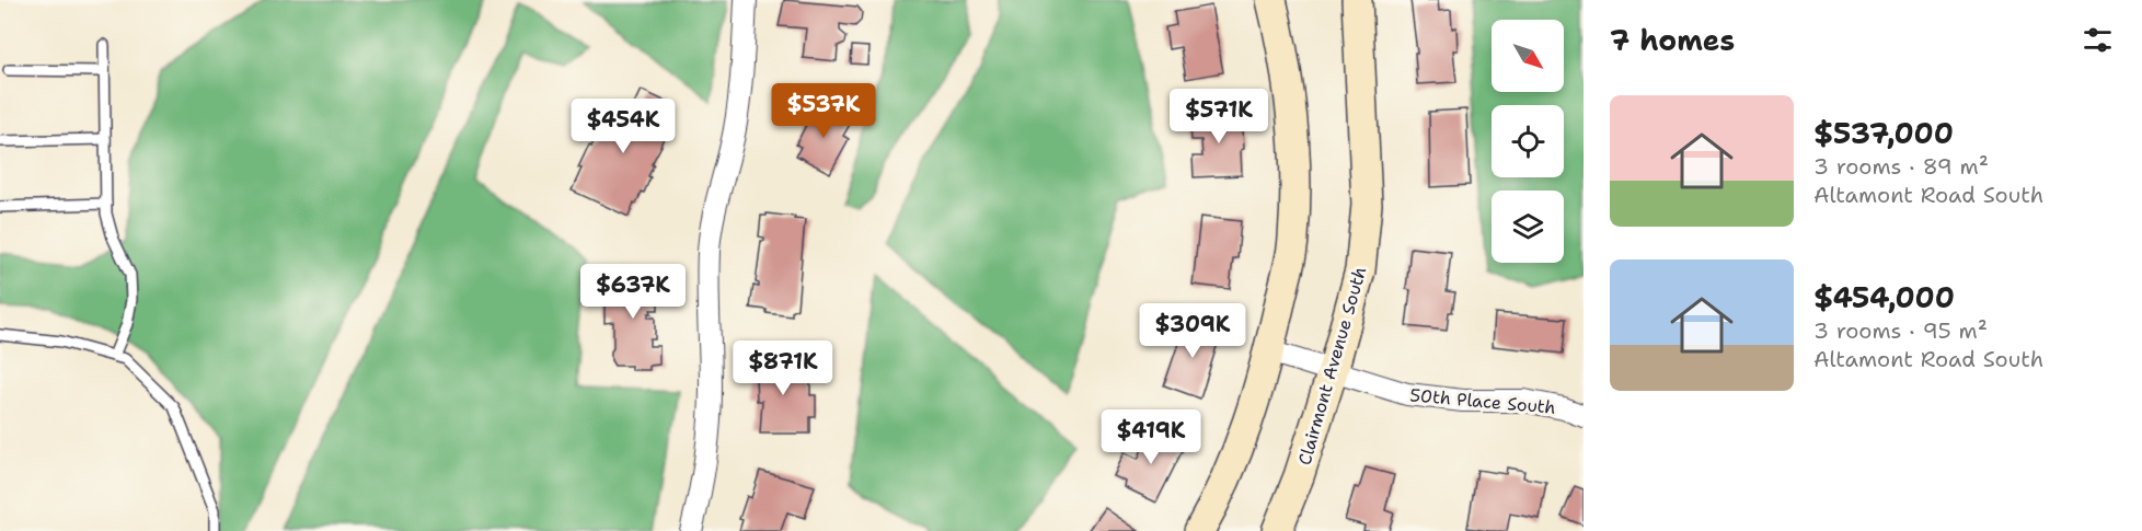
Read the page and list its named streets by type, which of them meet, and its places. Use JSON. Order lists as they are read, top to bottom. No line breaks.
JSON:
{"streets":{"street":["Clairmont Avenue South","50th Place South"]},"crossings":[["Clairmont Avenue South","50th Place South"]],"north":"bottom right","page":{"heading":"7 homes","list":[{"name":"$537,000","note":"3 rooms · 89 m² · Altamont Road South"},{"name":"$454,000","note":"3 rooms · 95 m² · Altamont Road South"}],"price":["$537K","$571K","$454K","$637K","$309K","$871K","$419K"]}}
